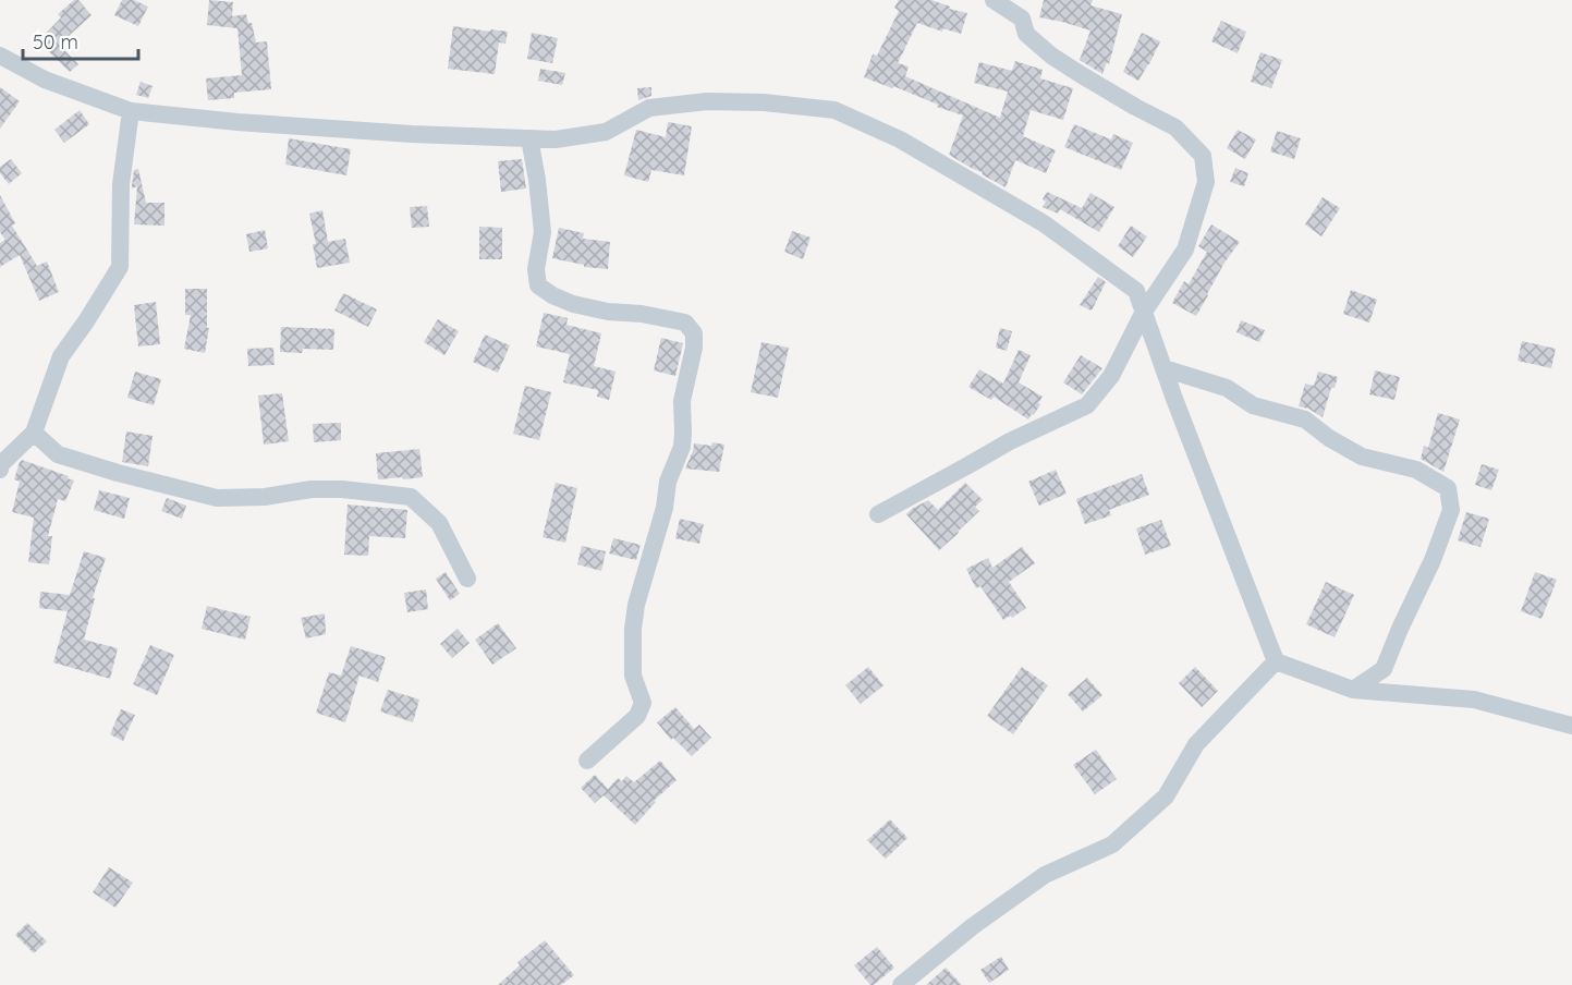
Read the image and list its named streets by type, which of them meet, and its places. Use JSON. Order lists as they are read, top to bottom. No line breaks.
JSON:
{"scale_bar":"50 m"}
